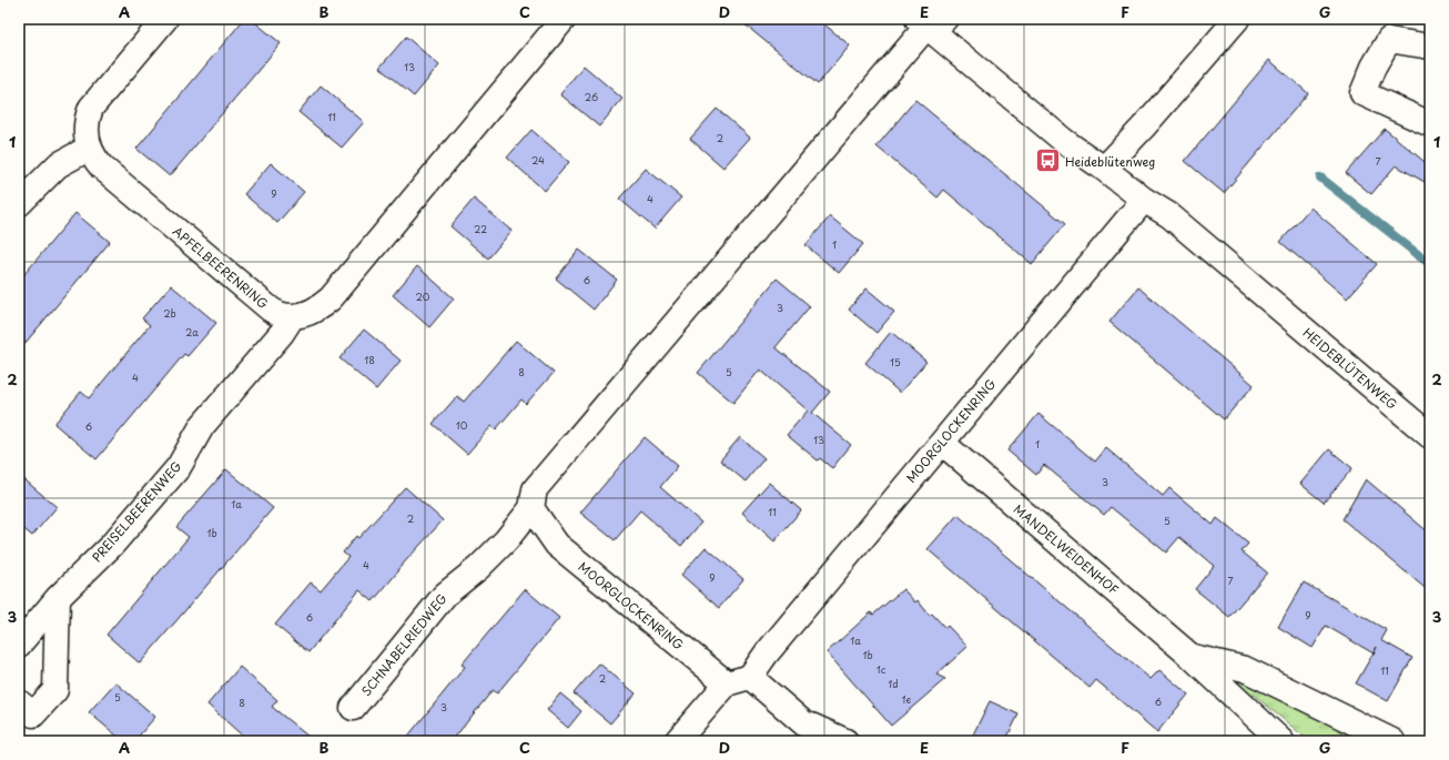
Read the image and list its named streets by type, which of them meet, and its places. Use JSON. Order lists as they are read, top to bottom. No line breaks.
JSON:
{"streets":{"street":["APFELBEERENRING","HEIDEBLÜTENWEG","MOORGLOCKENRING","PREISELBEERENWEG","MANDELWEIDENHOF","SCHNABELRIEDWEG"]},"crossings":[["APFELBEERENRING","PREISELBEERENWEG"],["HEIDEBLÜTENWEG","MOORGLOCKENRING"],["MOORGLOCKENRING","MANDELWEIDENHOF"],["MOORGLOCKENRING","SCHNABELRIEDWEG"]],"places":{"bus stop":["Heideblütenweg"]},"house_numbers":["13","26","11","2","24","7","9","4","22","1","6","20","3","2b","2a","18","15","8","5","4","10","6","13","1","3","1a","11","2","5","1b","4","9","7","9","6","1a","1b","1c","11","2","1d","5","1e","6","8","3"],"grid":{"columns":["A","B","C","D","E","F","G"],"rows":["1","2","3"]}}
